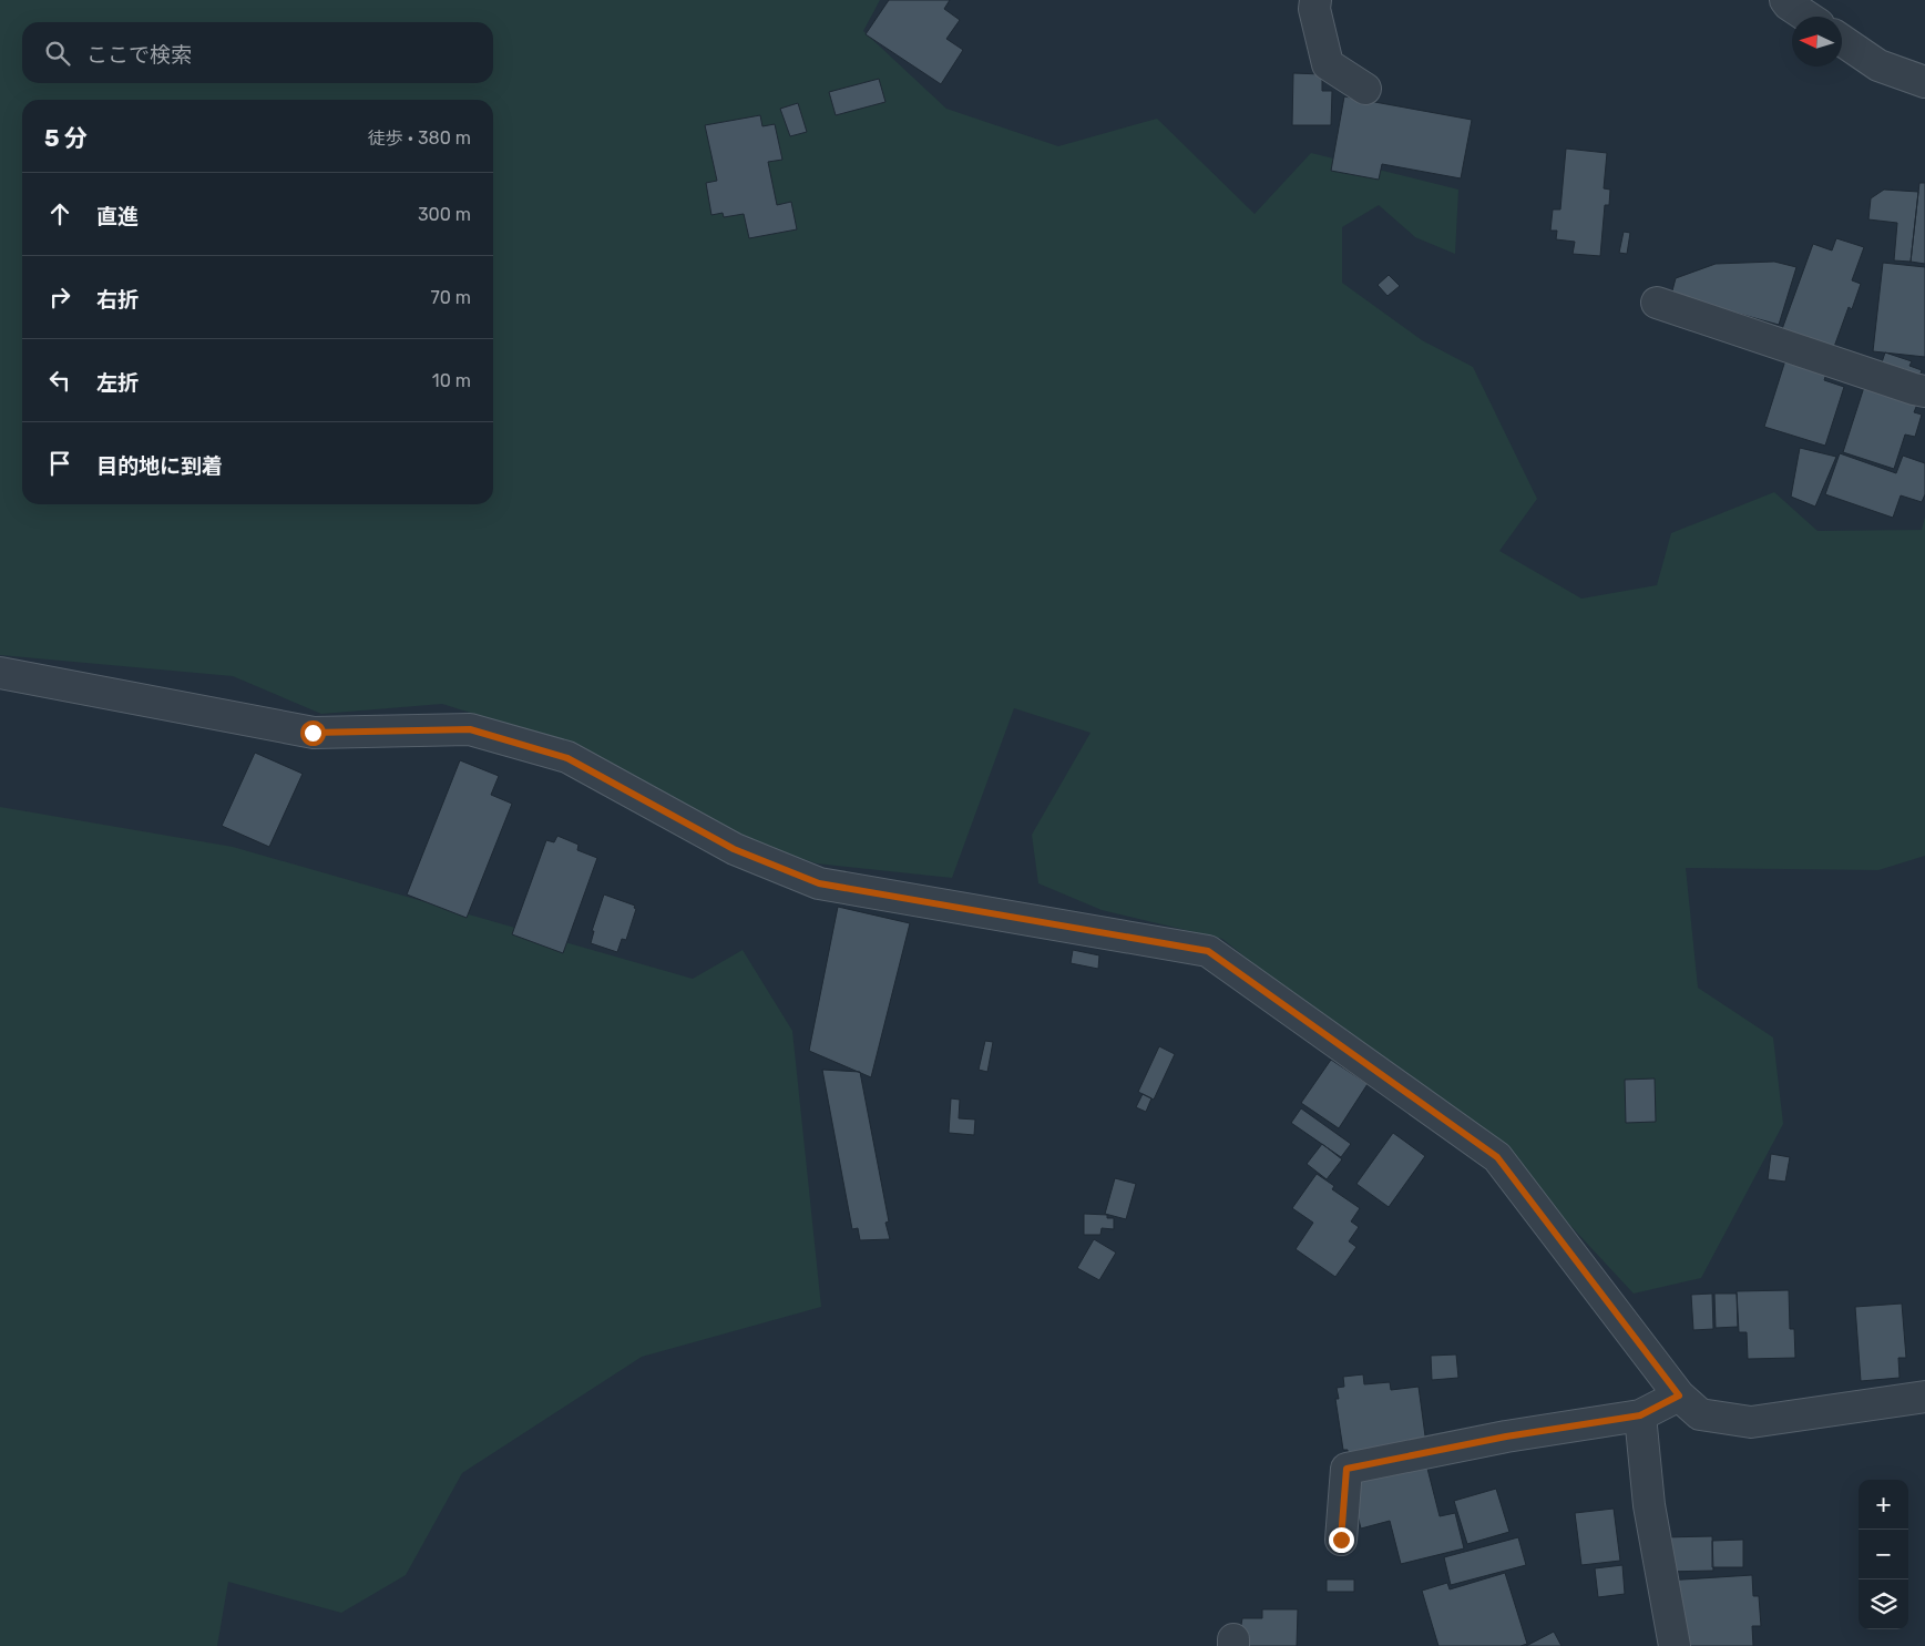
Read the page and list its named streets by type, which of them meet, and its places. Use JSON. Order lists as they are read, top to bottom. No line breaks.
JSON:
{"north":"left","page":{"search":"ここで検索","heading":["5 分","徒歩 · 380 m"],"list":[["直進","300 m"],["右折","70 m"],["左折","10 m"],"目的地に到着"],"map_buttons":["+","−"]}}
